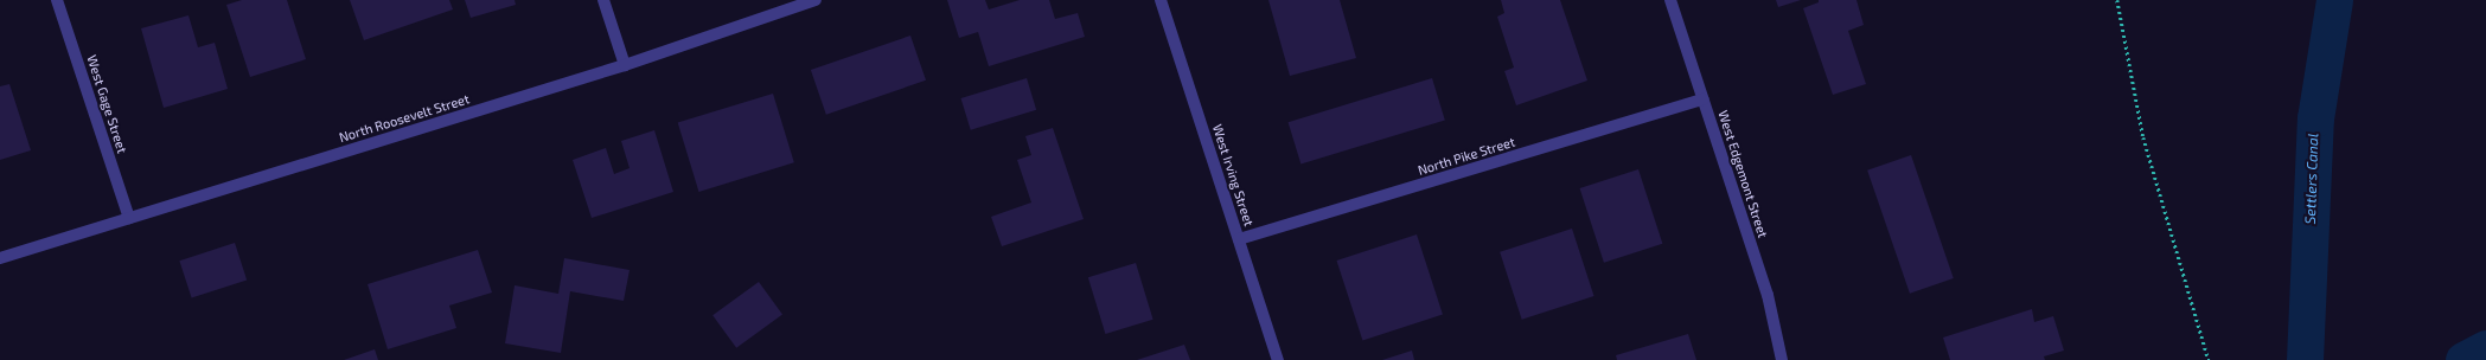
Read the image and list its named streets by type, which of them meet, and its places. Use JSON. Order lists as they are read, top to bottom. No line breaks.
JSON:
{"streets":{"street":["West Gage Street","North Roosevelt Street","North Pike Street","West Edgemont Street","West Irving Street"]},"crossings":[["West Gage Street","North Roosevelt Street"],["North Pike Street","West Edgemont Street"],["North Pike Street","West Irving Street"]],"water":["Settlers Canal"]}
